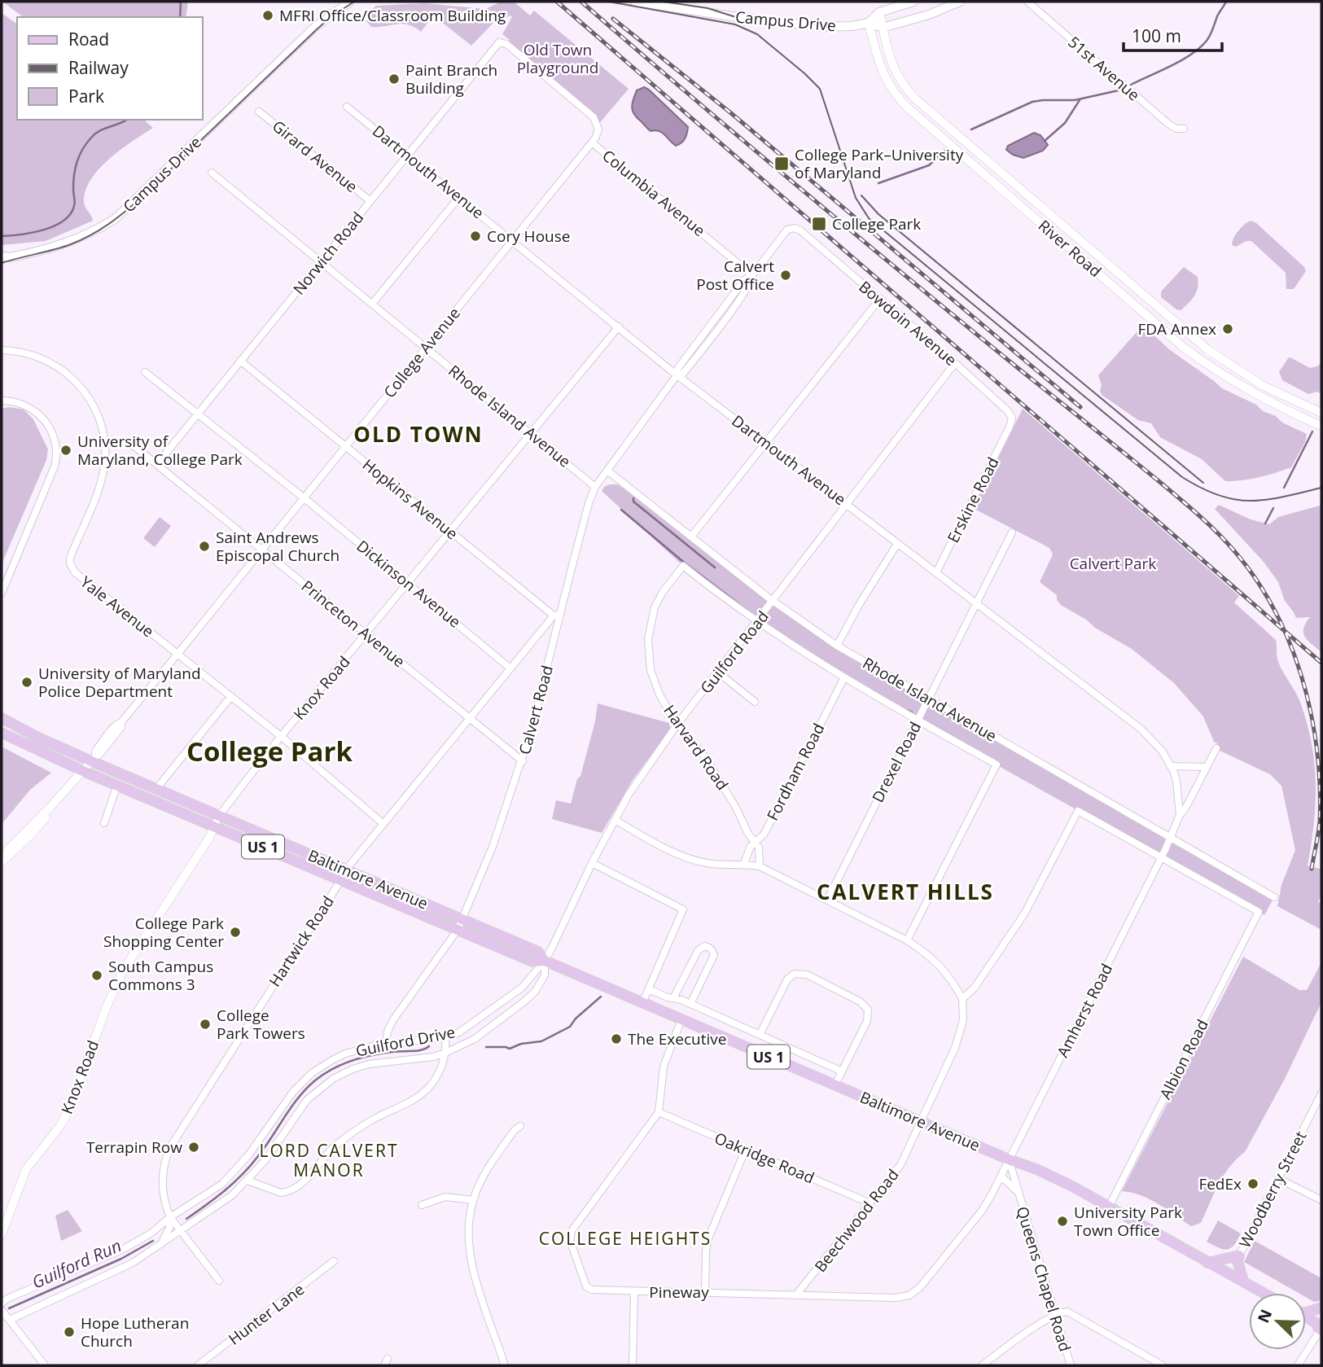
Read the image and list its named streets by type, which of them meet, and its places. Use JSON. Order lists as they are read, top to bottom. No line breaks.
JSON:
{"streets":{"main road":["Campus Drive","US 1","Baltimore Avenue"],"street":["51st Avenue","Girard Avenue","Dartmouth Avenue","Columbia Avenue","River Road","Norwich Road","Bowdoin Avenue","College Avenue","Rhode Island Avenue","Hopkins Avenue","Erskine Road","Dickinson Avenue","Yale Avenue","Princeton Avenue","Guilford Road","Knox Road","Calvert Road","Harvard Road","Drexel Road","Fordham Road","Hartwick Road","Amherst Road","Guilford Drive","Albion Road","Oakridge Road","Woodberry Street","Beechwood Road","Queens Chapel Road","Pineway","Hunter Lane"]},"crossings":[["Campus Drive","River Road"],["Girard Avenue","Norwich Road"],["Dartmouth Avenue","Norwich Road"],["Dartmouth Avenue","College Avenue"],["Dartmouth Avenue","Rhode Island Avenue"],["Dartmouth Avenue","Erskine Road"],["Dartmouth Avenue","Guilford Road"],["Dartmouth Avenue","Knox Road"],["Dartmouth Avenue","Calvert Road"],["Dartmouth Avenue","Drexel Road"],["Dartmouth Avenue","Amherst Road"],["Columbia Avenue","Norwich Road"],["Columbia Avenue","College Avenue"],["Columbia Avenue","Calvert Road"],["Norwich Road","Rhode Island Avenue"],["Norwich Road","Hopkins Avenue"],["Norwich Road","Dickinson Avenue"],["Norwich Road","Princeton Avenue"],["Bowdoin Avenue","Erskine Road"],["Bowdoin Avenue","Guilford Road"],["Bowdoin Avenue","Calvert Road"],["College Avenue","Rhode Island Avenue"],["College Avenue","Hopkins Avenue"],["College Avenue","Dickinson Avenue"],["College Avenue","Yale Avenue"],["College Avenue","Princeton Avenue"],["College Avenue","Baltimore Avenue"],["Rhode Island Avenue","Guilford Road"],["Rhode Island Avenue","Knox Road"],["Rhode Island Avenue","Calvert Road"],["Rhode Island Avenue","Harvard Road"],["Rhode Island Avenue","Drexel Road"],["Rhode Island Avenue","Fordham Road"],["Rhode Island Avenue","Amherst Road"],["Hopkins Avenue","Knox Road"],["Hopkins Avenue","Calvert Road"],["Hopkins Avenue","Hartwick Road"],["Dickinson Avenue","Knox Road"],["Dickinson Avenue","Hartwick Road"],["Yale Avenue","Knox Road"],["Yale Avenue","Hartwick Road"],["Princeton Avenue","Knox Road"],["Princeton Avenue","Calvert Road"],["Princeton Avenue","Hartwick Road"],["Guilford Road","Harvard Road"],["Guilford Road","Baltimore Avenue"],["Guilford Road","Guilford Drive"],["Knox Road","Baltimore Avenue"],["Calvert Road","Baltimore Avenue"],["Calvert Road","Hartwick Road"],["Calvert Road","Guilford Drive"],["Harvard Road","Fordham Road"],["Baltimore Avenue","Hartwick Road"],["Baltimore Avenue","Amherst Road"],["Baltimore Avenue","Guilford Drive"],["Baltimore Avenue","Albion Road"],["Baltimore Avenue","Beechwood Road"],["Baltimore Avenue","Queens Chapel Road"],["Baltimore Avenue","Pineway"],["Hartwick Road","Guilford Drive"],["Amherst Road","Albion Road"],["Amherst Road","Queens Chapel Road"],["Amherst Road","Pineway"],["Oakridge Road","Beechwood Road"],["Oakridge Road","Pineway"],["Beechwood Road","Pineway"],["Queens Chapel Road","Pineway"]],"districts":["OLD TOWN","College Park","CALVERT HILLS","LORD CALVERT MANOR","COLLEGE HEIGHTS"],"water":["Guilford Run"],"parks":["Old Town Playground","Calvert Park"],"places":{"other":["MFRI Office/Classroom Building","Paint Branch Building","Cory House","Calvert Post Office","FDA Annex","University of Maryland, College Park","Saint Andrews Episcopal Church","University of Maryland Police Department","College Park Shopping Center","South Campus Commons 3","College Park Towers","The Executive","Terrapin Row","FedEx","University Park Town Office","Hope Lutheran Church"],"transit":["College Park–University of Maryland","College Park"]},"legend":["Road","Railway","Park"],"scale_bar":"100 m","north":"top left"}
